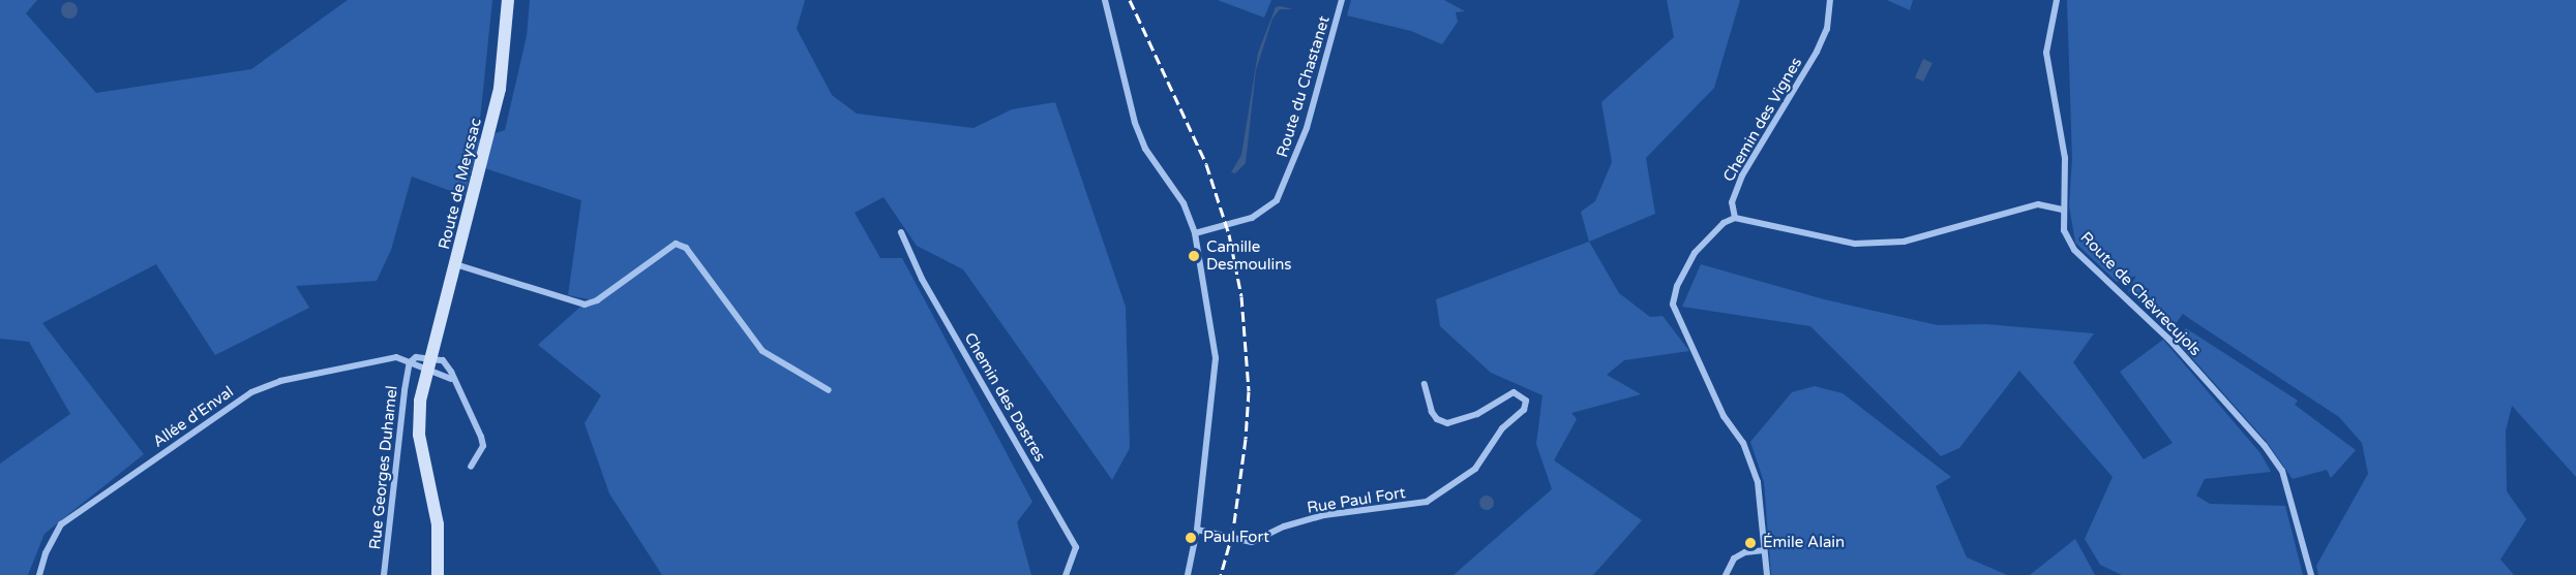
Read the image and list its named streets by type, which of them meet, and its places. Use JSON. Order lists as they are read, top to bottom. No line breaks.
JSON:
{"streets":{"main road":["Route de Meyssac"],"street":["Route du Chastanet","Chemin des Vignes","Route de Chèvrecujols","Chemin des Dastres","Allée d'Enval","Rue Georges Duhamel","Rue Paul Fort"]},"crossings":[["Allée d'Enval","Rue Georges Duhamel"]],"places":["Camille Desmoulins","Paul Fort","Émile Alain"]}
